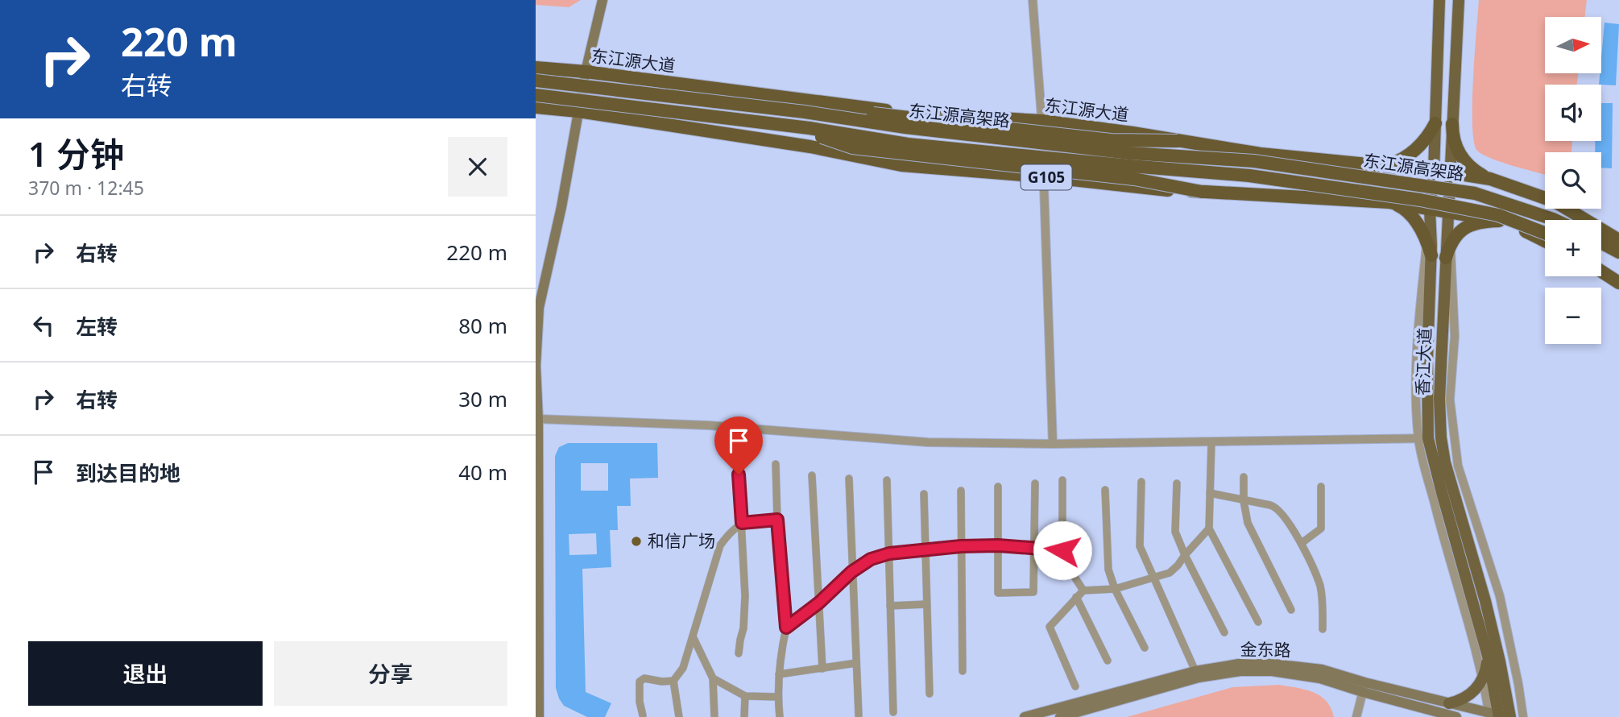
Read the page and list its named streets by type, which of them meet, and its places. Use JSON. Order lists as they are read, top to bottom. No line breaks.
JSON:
{"streets":{"highway":["东江源大道","东江源高架路","G105"],"main road":["香江大道","金东路"]},"crossings":[["东江源大道","香江大道"],["G105","香江大道"],["香江大道","金东路"]],"places":["和信广场"],"north":"right","page":{"turn":["220 m","右转"],"map_buttons":["+","−"],"heading":["1 分钟","370 m · 12:45"],"list":[{"name":"右转","value":"220 m"},{"name":"左转","value":"80 m"},{"name":"右转","value":"30 m"},{"name":"到达目的地","value":"40 m"}],"buttons":["退出","分享"]}}
